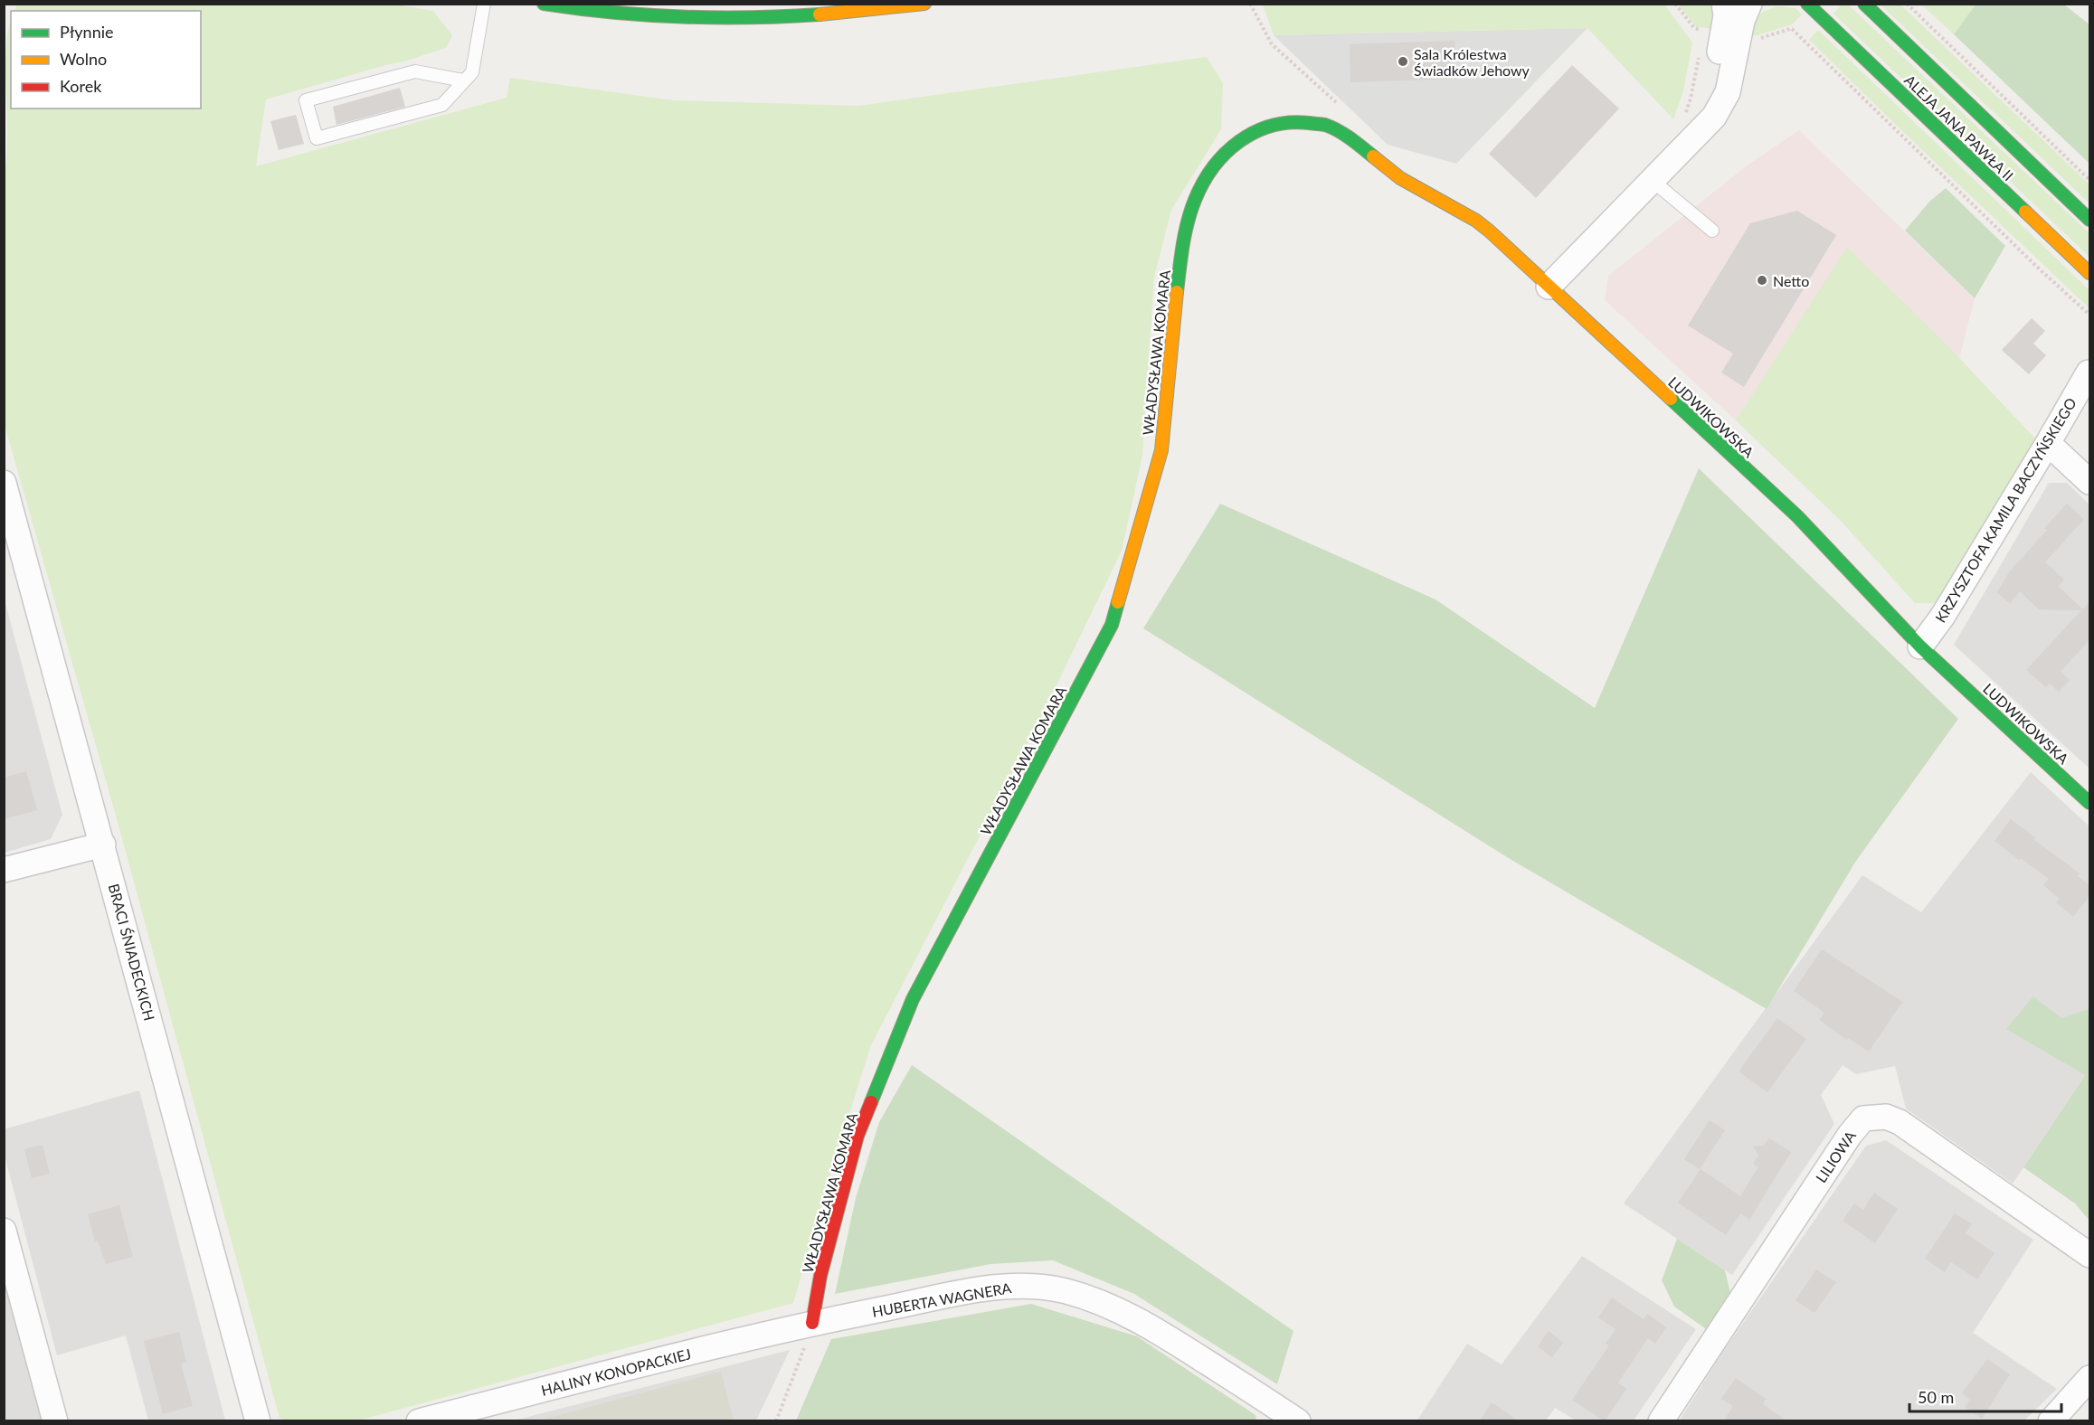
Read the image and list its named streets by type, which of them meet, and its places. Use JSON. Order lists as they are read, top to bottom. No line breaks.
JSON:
{"streets":{"street":["ALEJA JANA PAWŁA II","WŁADYSŁAWA KOMARA","LUDWIKOWSKA","KRZYSZTOFA KAMILA BACZYŃSKIEGO","BRACI ŚNIADECKICH","LILIOWA","HUBERTA WAGNERA","HALINY KONOPACKIEJ"]},"crossings":[["WŁADYSŁAWA KOMARA","LUDWIKOWSKA"],["WŁADYSŁAWA KOMARA","HUBERTA WAGNERA"],["WŁADYSŁAWA KOMARA","HALINY KONOPACKIEJ"],["LUDWIKOWSKA","KRZYSZTOFA KAMILA BACZYŃSKIEGO"],["HUBERTA WAGNERA","HALINY KONOPACKIEJ"]],"places":["Sala Królestwa Świadków Jehowy","Netto"],"legend":["Płynnie","Wolno","Korek"],"scale_bar":"50 m"}
